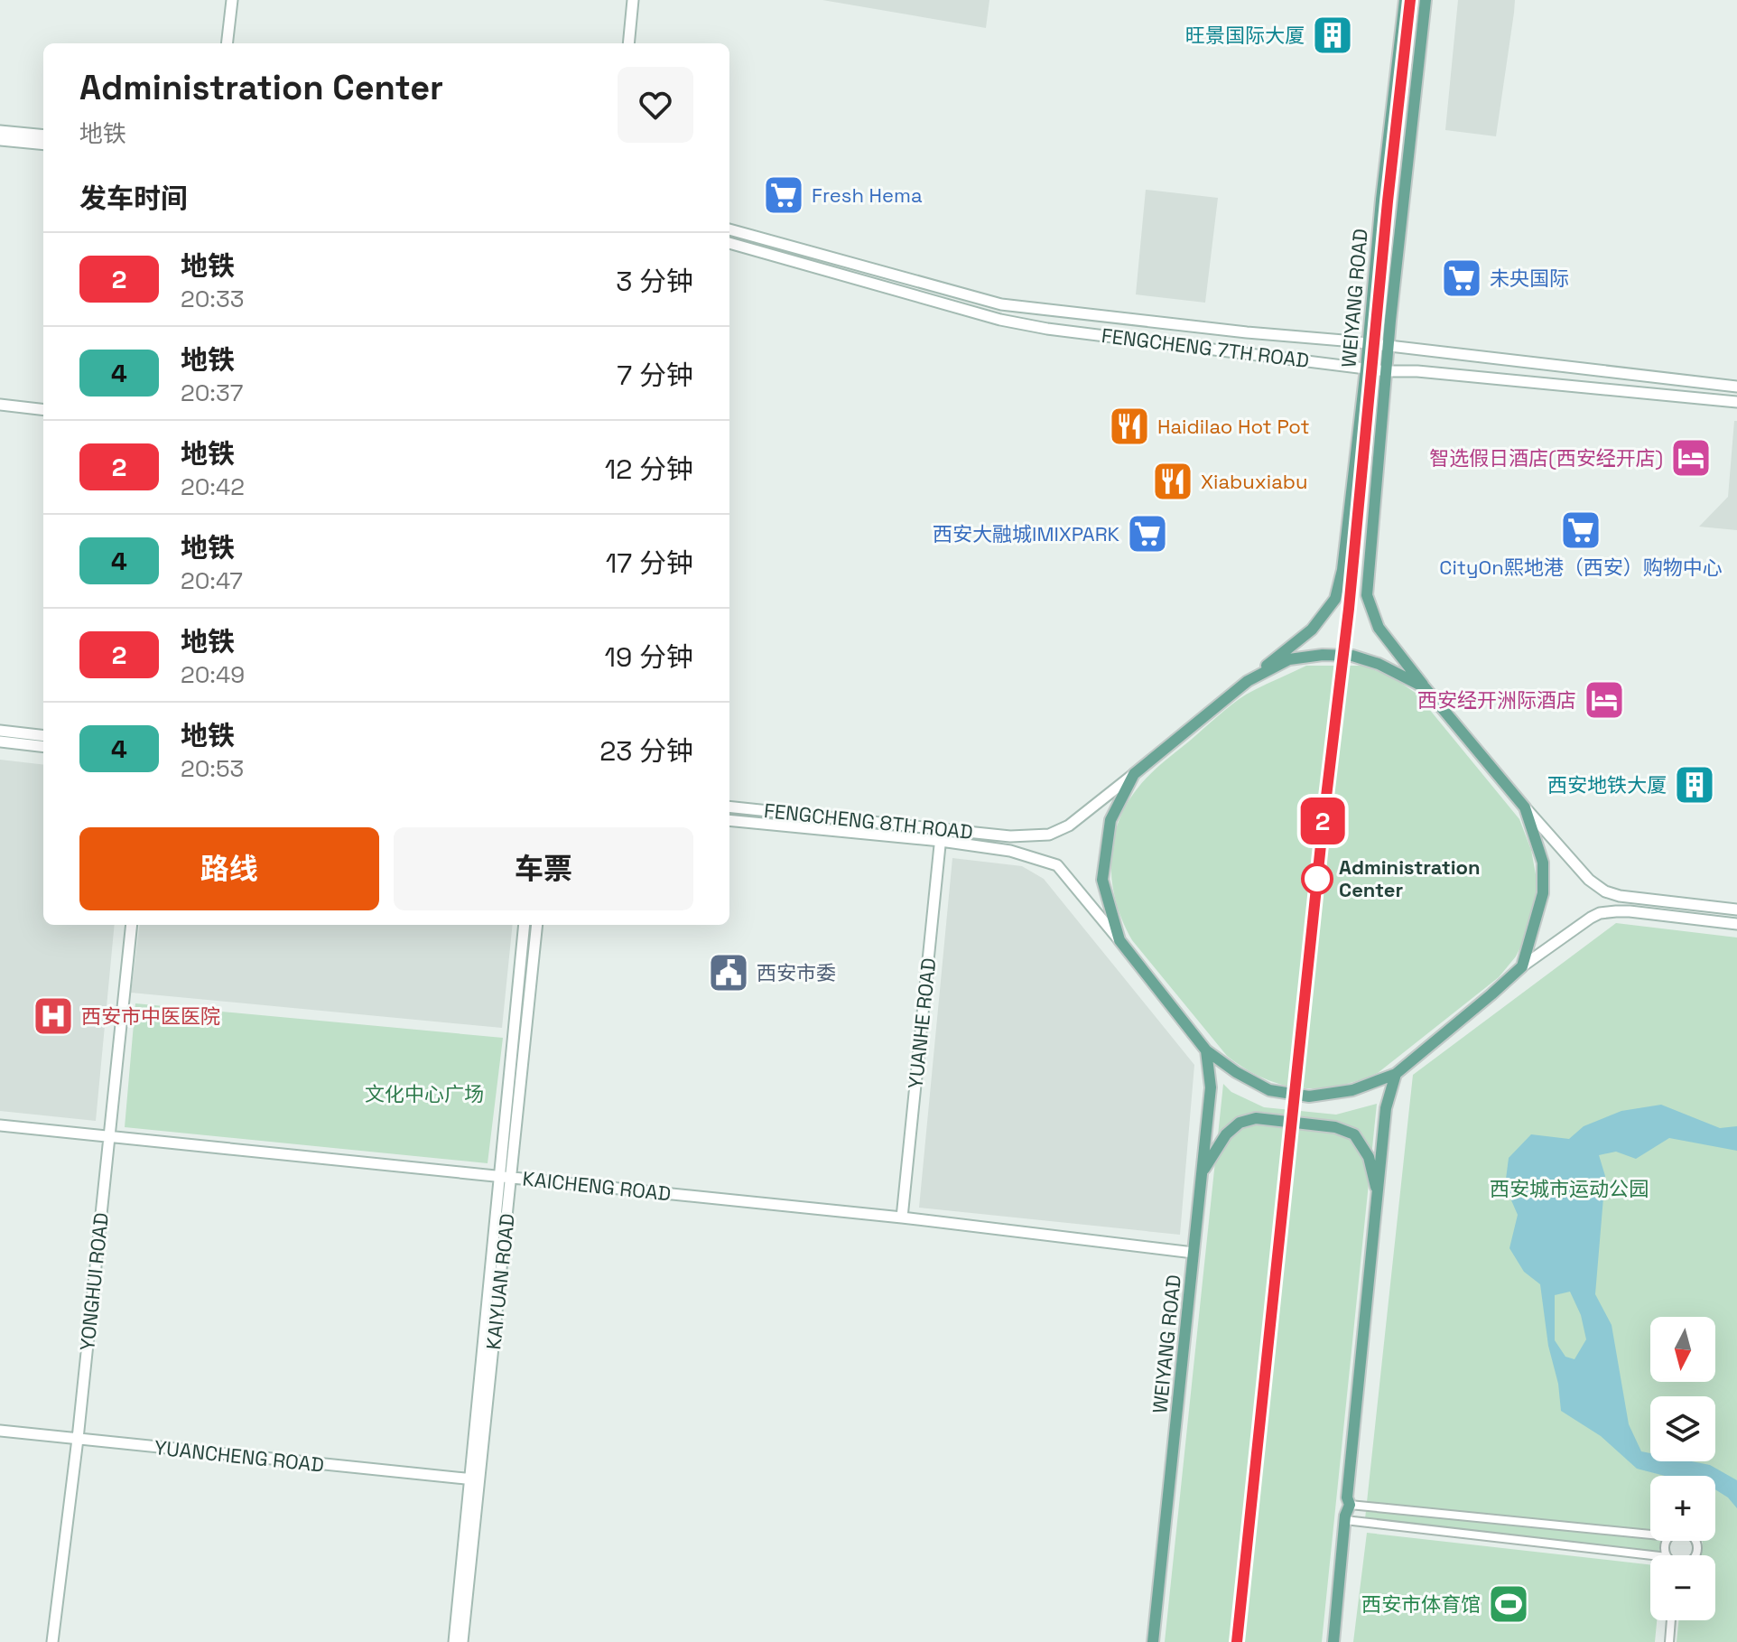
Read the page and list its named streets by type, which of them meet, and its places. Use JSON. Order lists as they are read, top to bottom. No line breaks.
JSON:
{"streets":{"main road":["WEIYANG ROAD"],"street":["FENGCHENG 7TH ROAD","FENGCHENG 8TH ROAD","YUANHE ROAD","KAICHENG ROAD","YONGHUI ROAD","KAIYUAN ROAD","YUANCHENG ROAD"]},"crossings":[["WEIYANG ROAD","FENGCHENG 7TH ROAD"],["WEIYANG ROAD","KAICHENG ROAD"],["FENGCHENG 8TH ROAD","YUANHE ROAD"],["YUANHE ROAD","KAICHENG ROAD"],["KAICHENG ROAD","YONGHUI ROAD"],["KAICHENG ROAD","KAIYUAN ROAD"],["YONGHUI ROAD","YUANCHENG ROAD"],["KAIYUAN ROAD","YUANCHENG ROAD"]],"parks":["文化中心广场","西安城市运动公园"],"places":{"building":["旺景国际大厦","西安地铁大厦"],"supermarket":["Fresh Hema","未央国际","CityOn熙地港（西安）购物中心","西安大融城IMIXPARK"],"restaurant":["Haidilao Hot Pot","Xiabuxiabu"],"hotel":["智选假日酒店(西安经开店)","西安经开洲际酒店"],"other":["Administration Center"],"public building":["西安市委"],"hospital":["西安市中医医院"],"sports":["西安市体育馆"]},"lines":["metro line 2"],"north":"bottom","page":{"on_map":"2","heading":[["Administration Center","地铁"],"发车时间"],"list":[{"mark":"2","name":"地铁","note":"20:33","value":"3 分钟"},{"mark":"4","name":"地铁","note":"20:37","value":"7 分钟"},{"mark":"2","name":"地铁","note":"20:42","value":"12 分钟"},{"mark":"4","name":"地铁","note":"20:47","value":"17 分钟"},{"mark":"2","name":"地铁","note":"20:49","value":"19 分钟"},{"mark":"4","name":"地铁","note":"20:53","value":"23 分钟"}],"buttons":["路线","车票"],"map_buttons":["+","−"]}}
